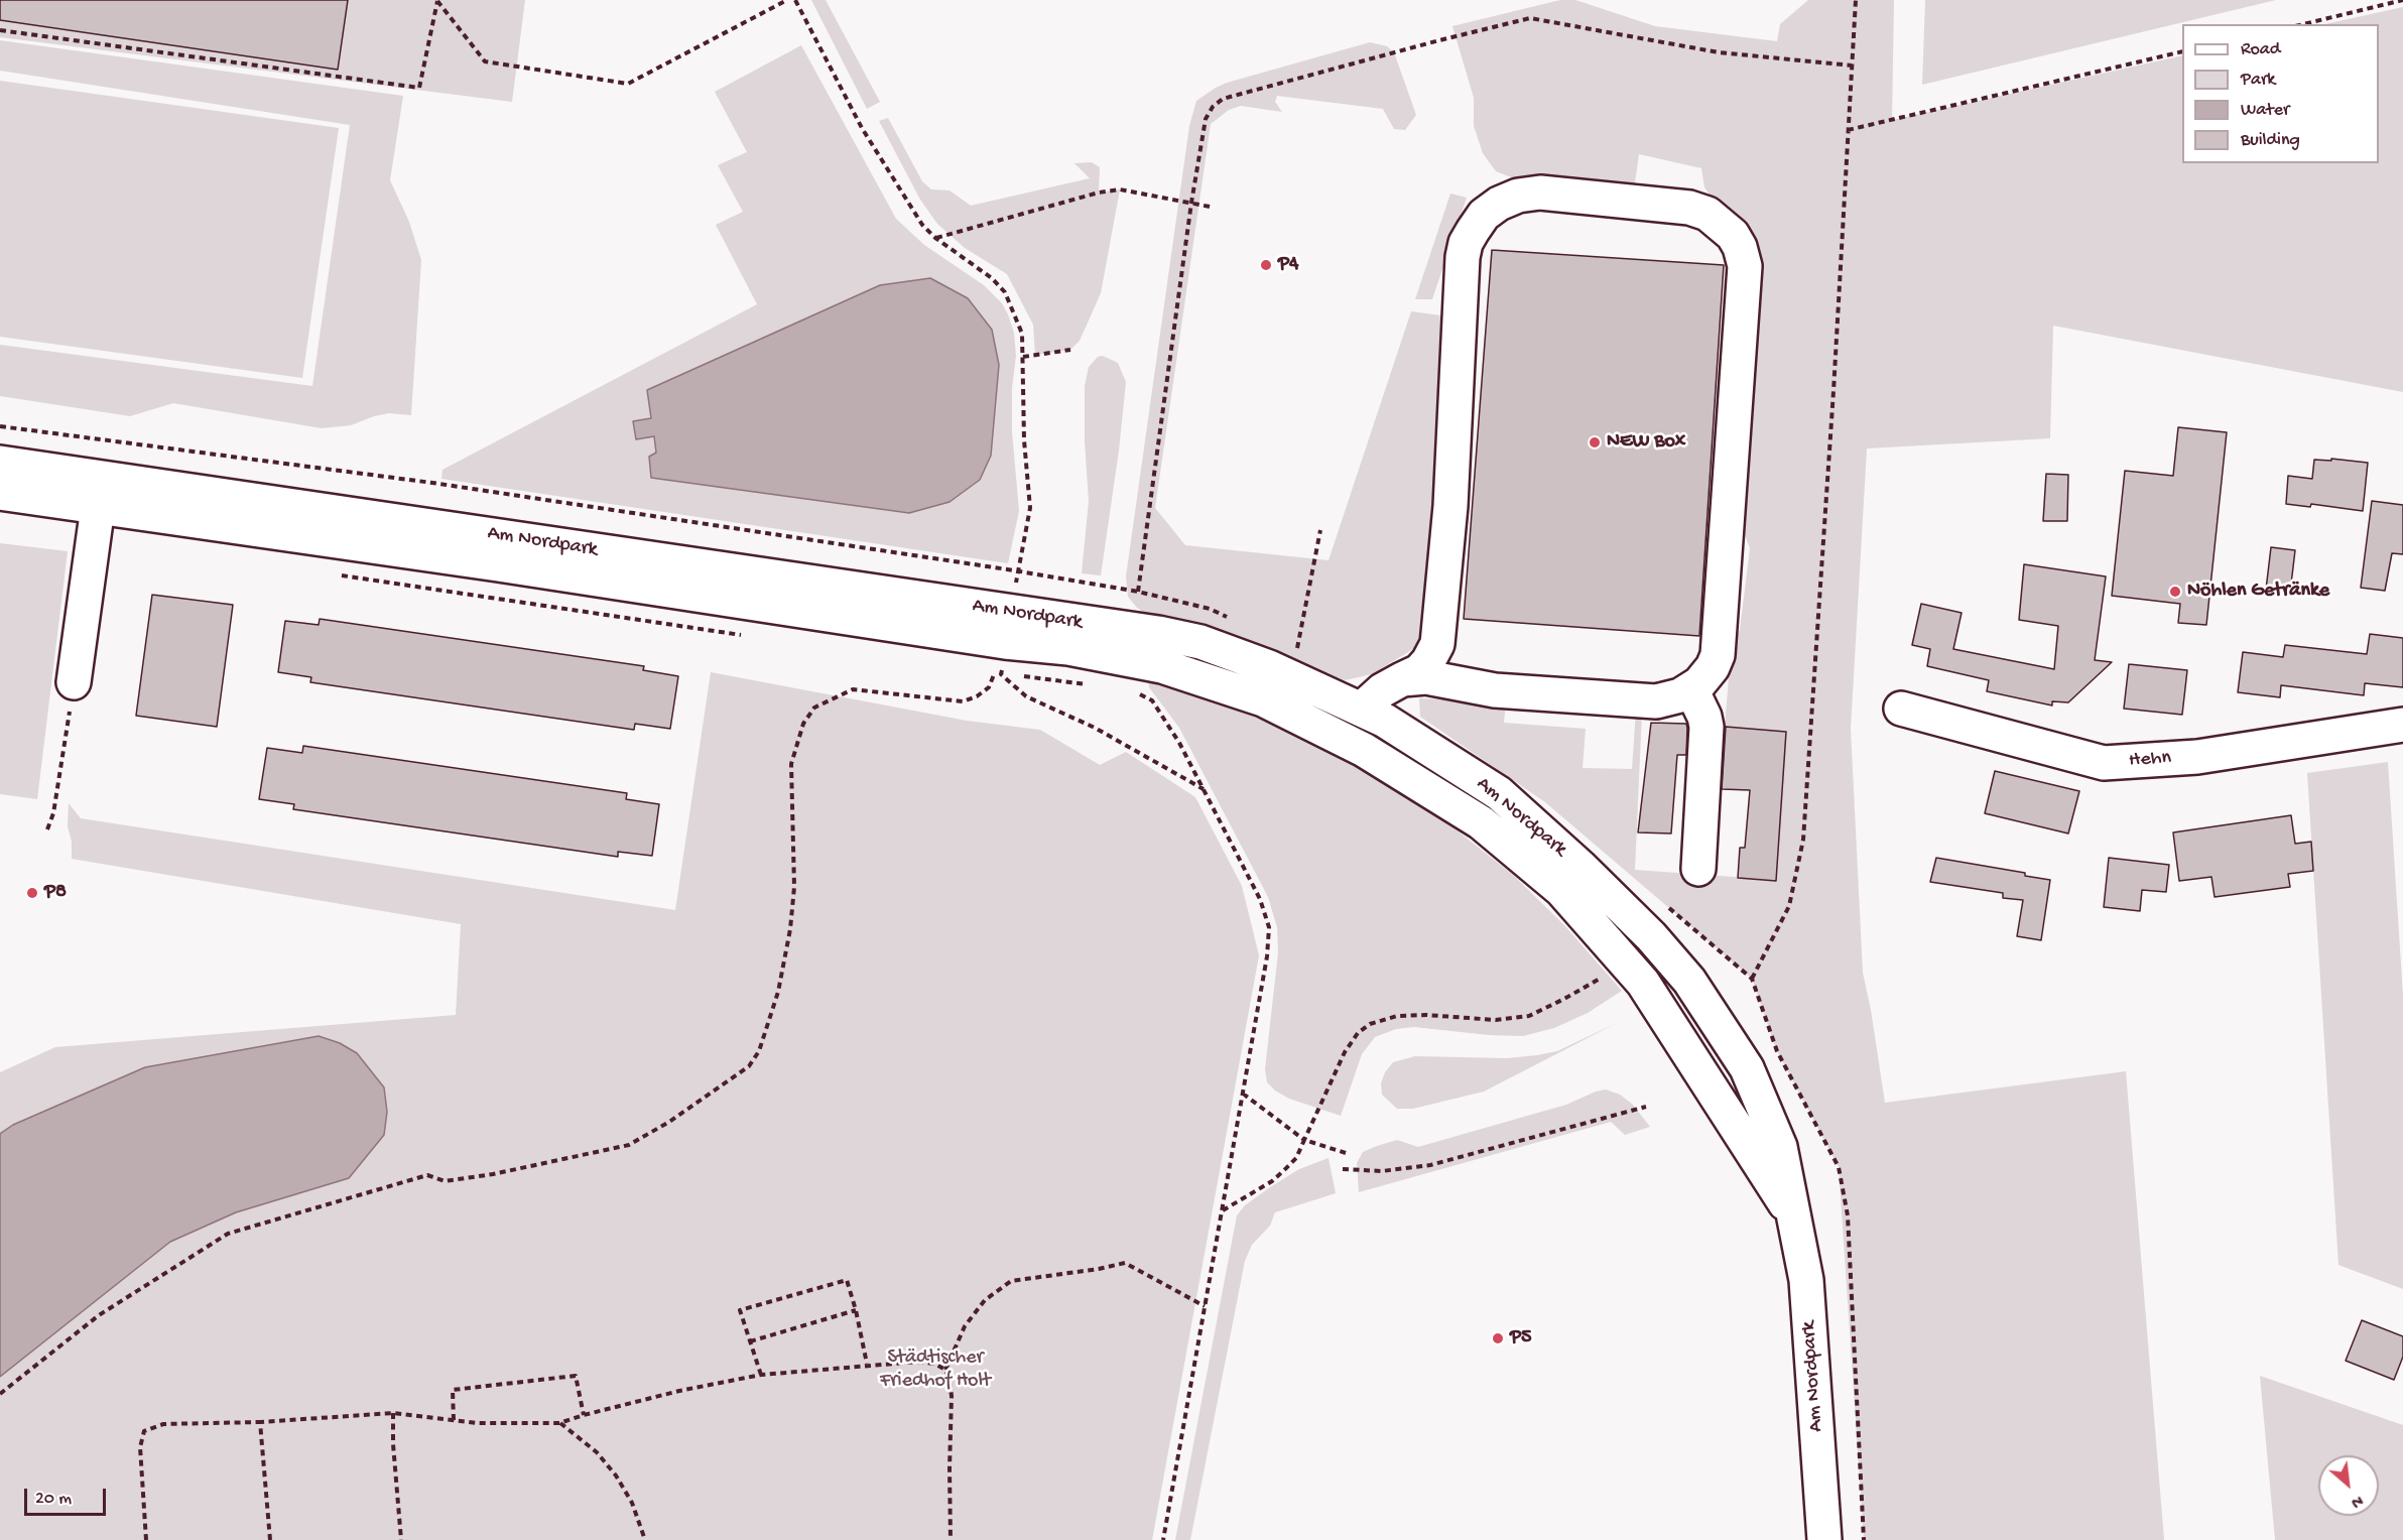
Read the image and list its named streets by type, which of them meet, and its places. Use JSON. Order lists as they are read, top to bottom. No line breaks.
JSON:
{"streets":{"street":["Am Nordpark","Hehn"]},"parks":["Städtischer Friedhof Holt"],"places":["P4","NEW Box","Nöhlen Getränke","P8","P5"],"legend":["Road","Park","Water","Building"],"scale_bar":"20 m","north":"bottom right"}
